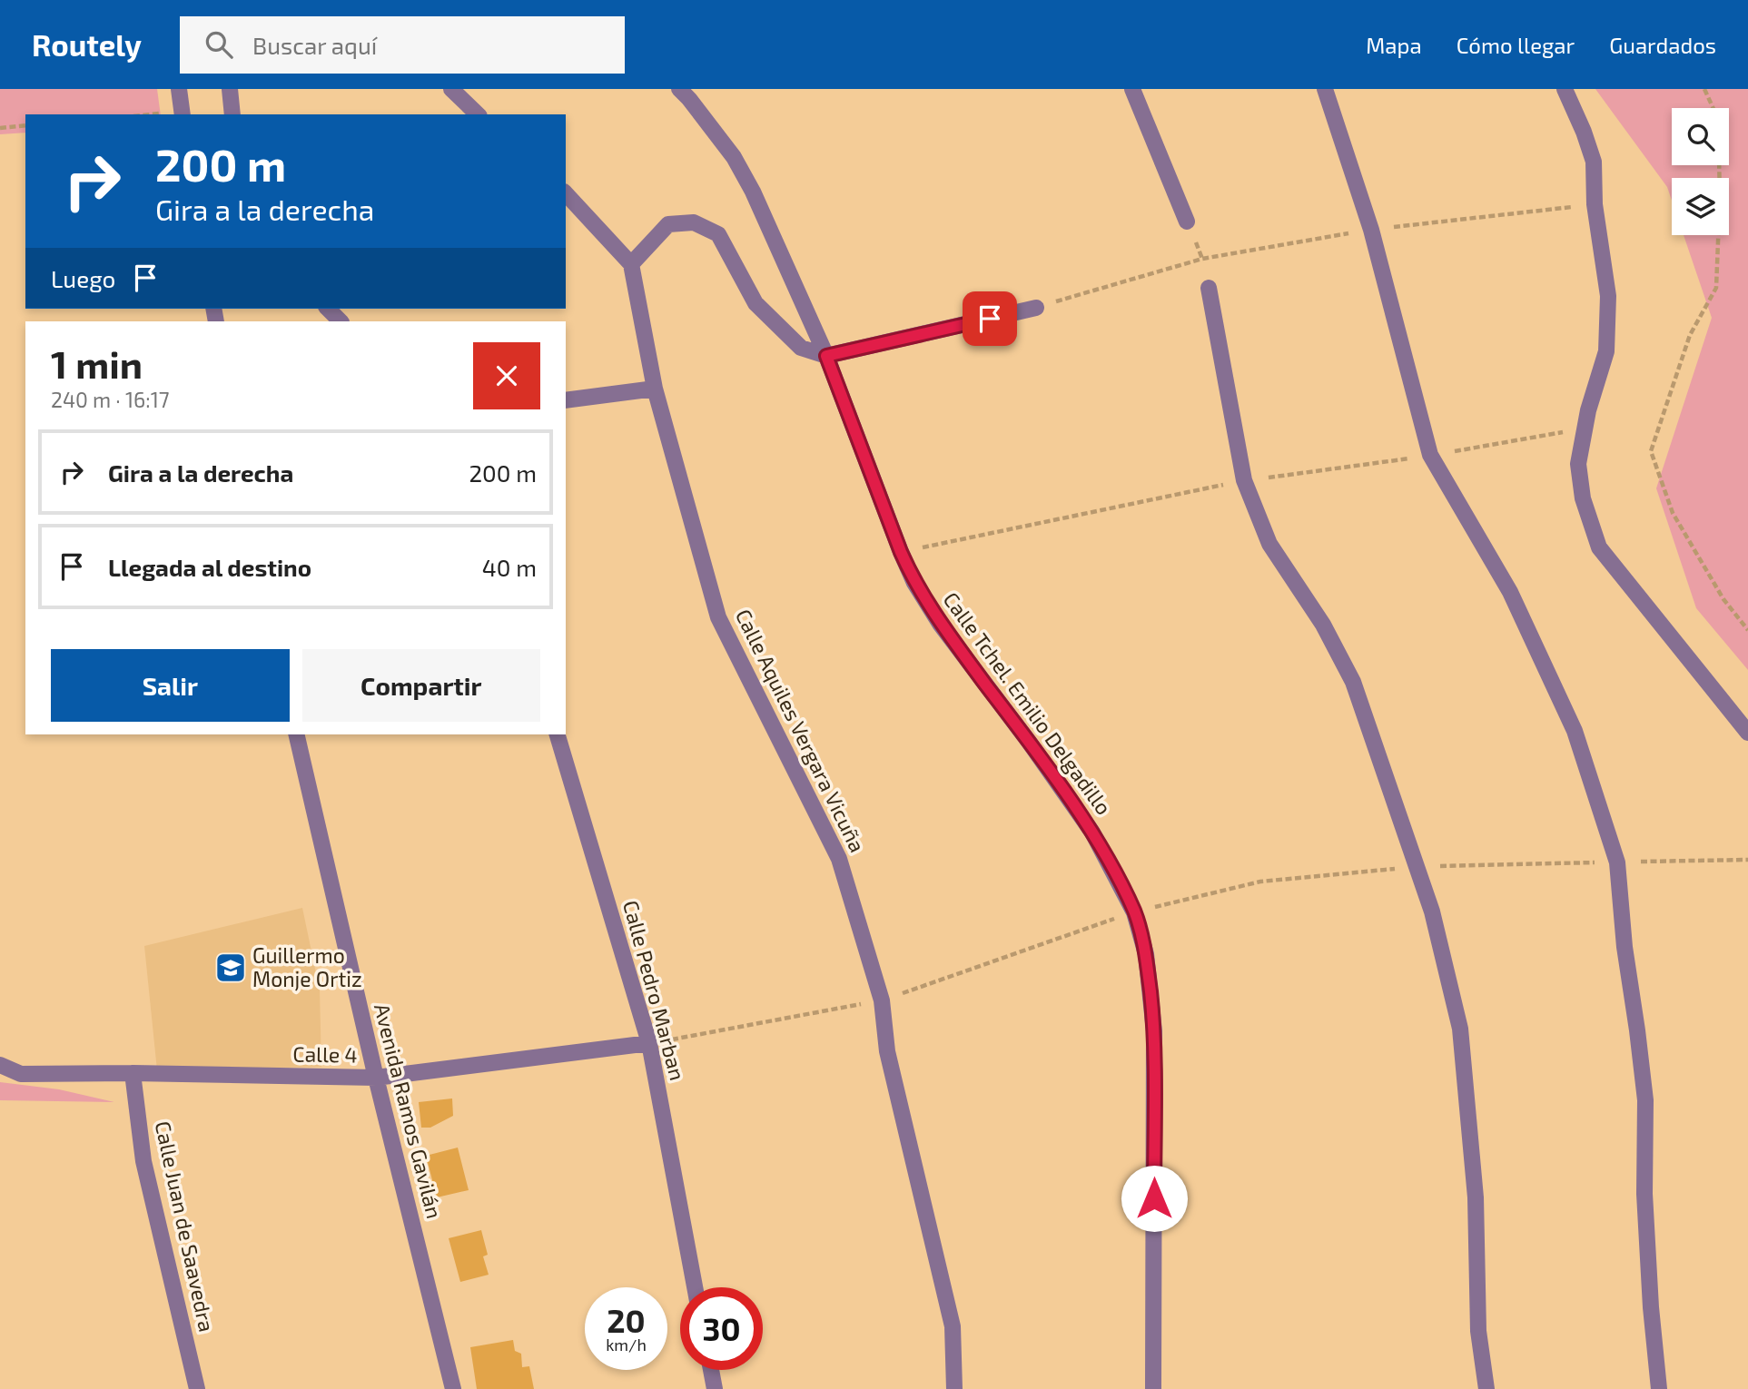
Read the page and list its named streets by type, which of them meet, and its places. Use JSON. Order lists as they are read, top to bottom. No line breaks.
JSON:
{"streets":{"street":["Calle Tchel. Emilio Delgadillo","Calle Aquiles Vergara Vicuña","Calle Pedro Marban","Calle 4","Avenida Ramos Gavilán","Calle Juan de Saavedra"]},"crossings":[["Calle Pedro Marban","Calle 4"],["Calle 4","Avenida Ramos Gavilán"],["Calle 4","Calle Juan de Saavedra"]],"places":{"school or university":["Guillermo Monje Ortiz"]},"page":{"header":"Routely","search":"Buscar aquí","nav":["Mapa","Cómo llegar","Guardados"],"turn":["200 m","Gira a la derecha"],"then":"Luego","heading":["1 min","240 m · 16:17"],"list":[{"name":"Gira a la derecha","value":"200 m"},{"name":"Llegada al destino","value":"40 m"}],"buttons":["Salir","Compartir"],"speed":"20 km/h","limit":"30"}}
